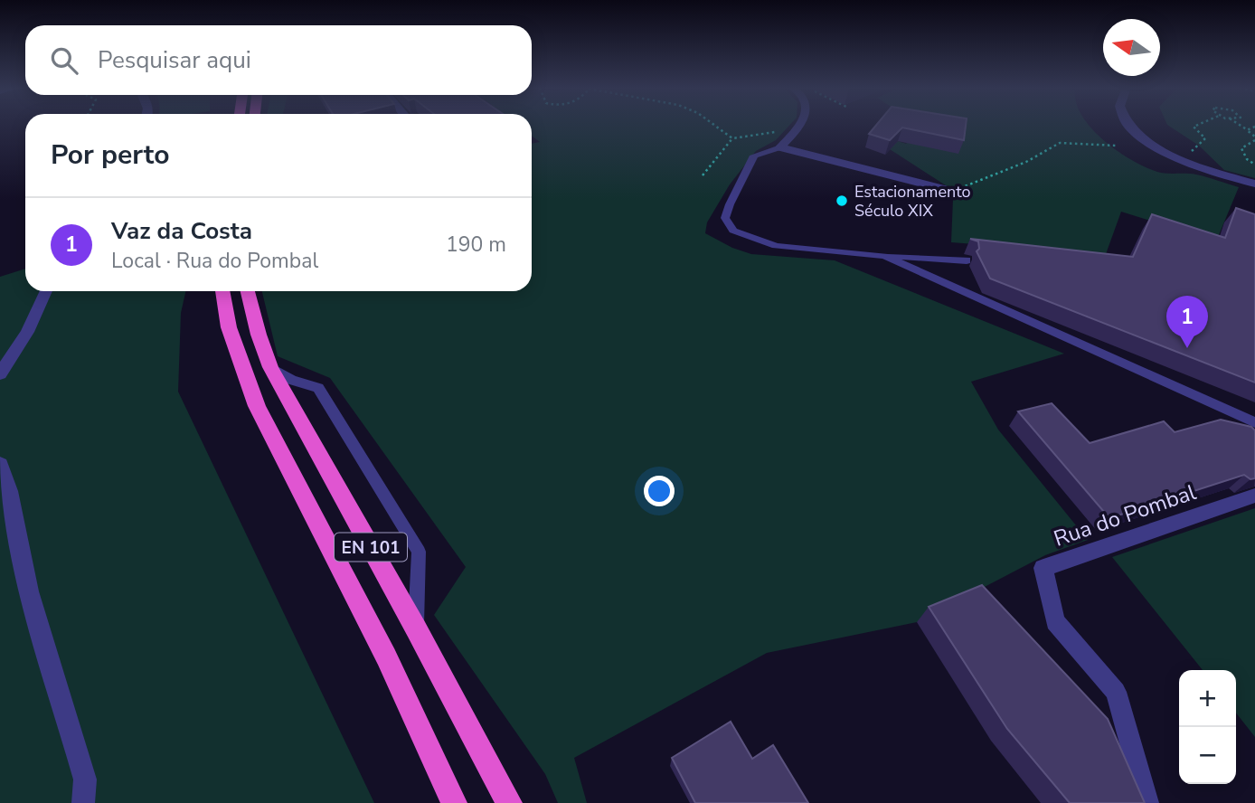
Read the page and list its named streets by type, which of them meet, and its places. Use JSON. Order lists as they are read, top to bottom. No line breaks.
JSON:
{"streets":{"highway":["EN 101"],"street":["Rua do Pombal"]},"places":["Estacionamento Século XIX"],"north":"left","page":{"search":"Pesquisar aqui","heading":"Por perto","list":[{"mark":"1","name":"Vaz da Costa","note":"Local · Rua do Pombal","value":"190 m"}],"pins":"1","map_buttons":["+","−"]}}
